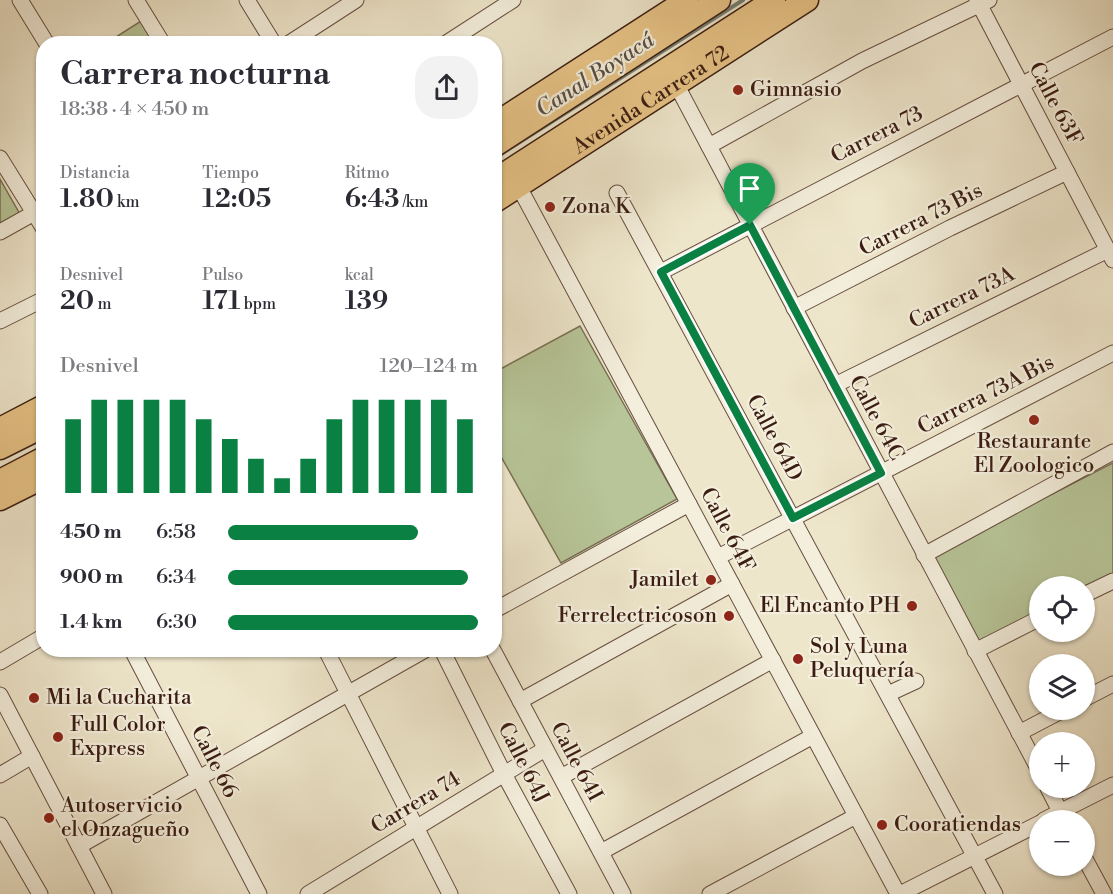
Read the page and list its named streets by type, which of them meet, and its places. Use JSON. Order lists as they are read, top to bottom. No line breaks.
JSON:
{"streets":{"highway":["Avenida Carrera 72"],"street":["Calle 63F","Carrera 73","Carrera 73 Bis","Carrera 73A","Carrera 73A Bis","Calle 64C","Calle 64D","Calle 64F","Calle 66","Calle 64I","Calle 64J","Carrera 74"]},"crossings":[["Avenida Carrera 72","Calle 64C"],["Avenida Carrera 72","Calle 64F"],["Calle 63F","Carrera 73"],["Calle 63F","Carrera 73 Bis"],["Calle 63F","Carrera 73A"],["Carrera 73","Calle 64C"],["Carrera 73","Calle 64D"],["Carrera 73 Bis","Calle 64C"],["Carrera 73A","Calle 64C"],["Carrera 73A Bis","Calle 64C"],["Carrera 73A Bis","Calle 64D"],["Carrera 73A Bis","Calle 64F"],["Calle 64I","Carrera 74"],["Calle 64J","Carrera 74"]],"water":["Canal Boyacá"],"places":["Gimnasio","Zona K","Restaurante El Zoologico","Jamilet","El Encanto PH","Ferrelectricoson","Sol y Luna Peluquería","Mi la Cucharita","Full Color Express","Autoservicio el Onzagueño","Cooratiendas"],"page":{"heading":["Carrera nocturna","18:38 · 4 × 450 m"],"stats":[["Distancia","1.80 km"],["Tiempo","12:05"],["Ritmo","6:43 /km"],["Desnivel","20 m"],["Pulso","171 bpm"],["kcal","139"]],"chart":["Desnivel","120–124 m"],"list":[{"name":"450 m","note":"6:58"},{"name":"900 m","note":"6:34"},{"name":"1.4 km","note":"6:30"}],"map_buttons":["+","−"]}}
